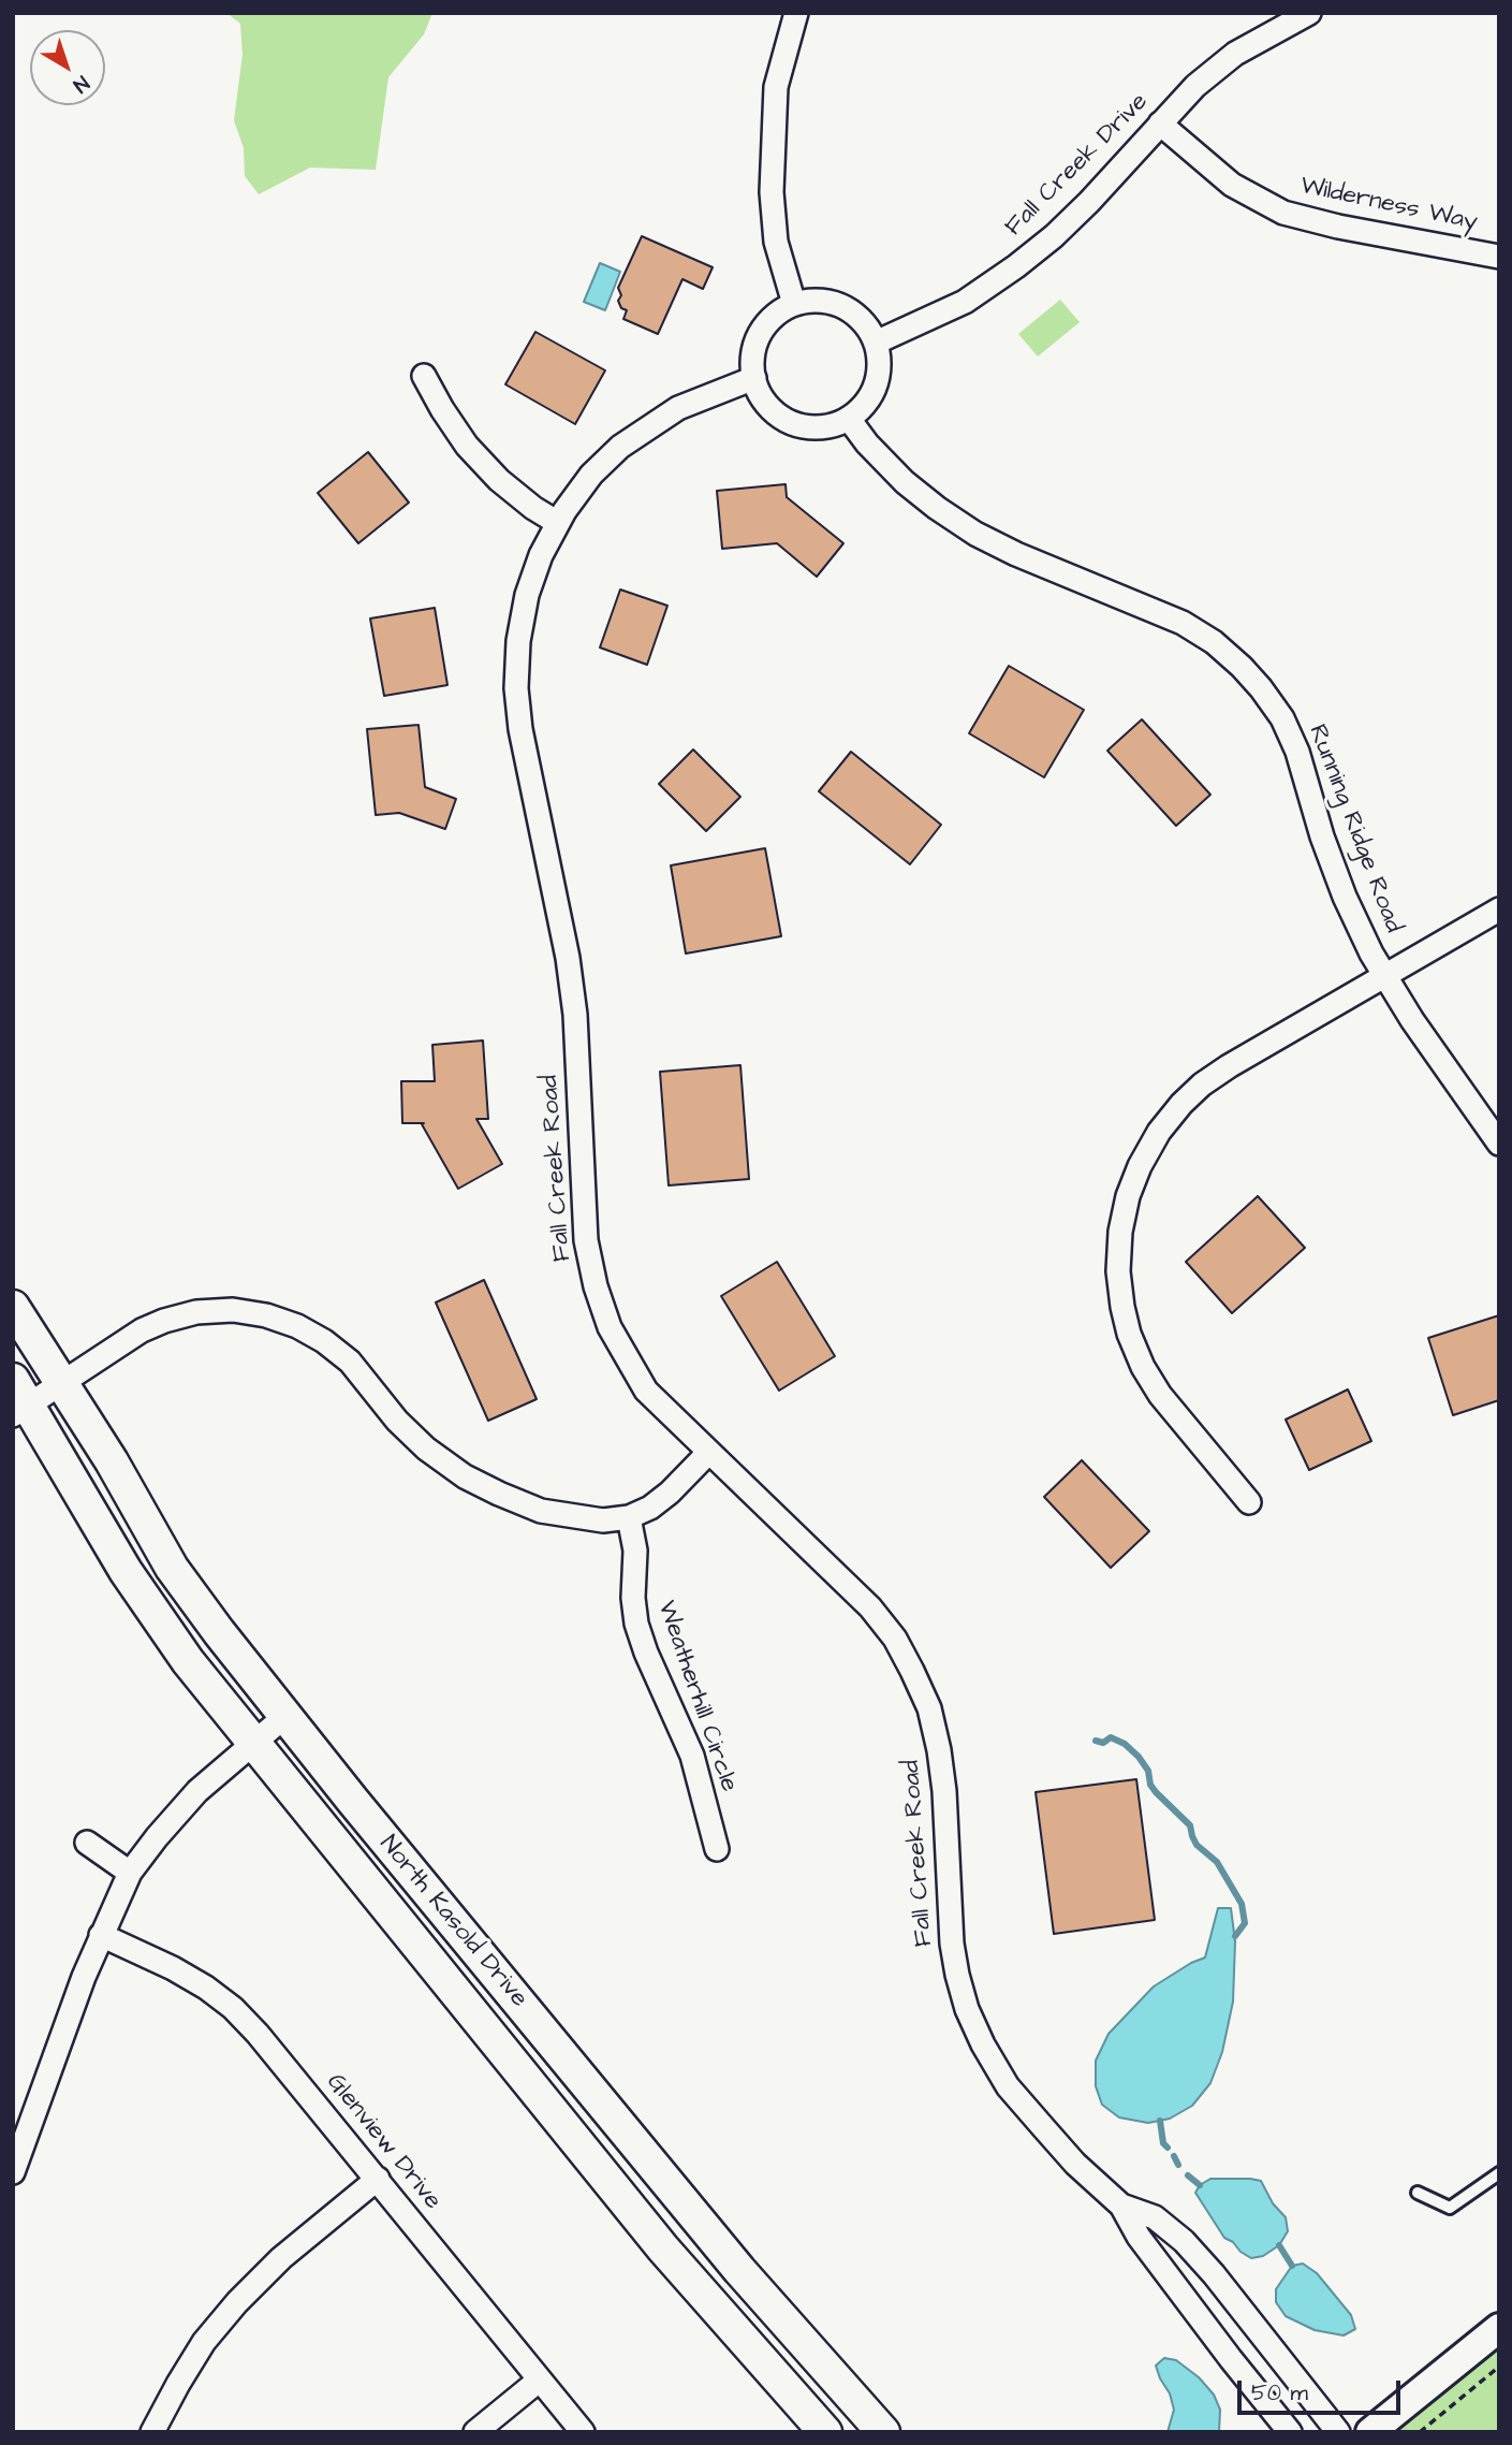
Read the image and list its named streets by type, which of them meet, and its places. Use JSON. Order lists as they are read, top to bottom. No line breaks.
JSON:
{"streets":{"main road":["North Kasold Drive"],"street":["Fall Creek Drive","Wilderness Way","Running Ridge Road","Fall Creek Road","Weatherhill Circle","Glenview Drive"]},"crossings":[["Fall Creek Drive","Wilderness Way"],["Fall Creek Drive","Running Ridge Road"],["Fall Creek Drive","Fall Creek Road"],["Running Ridge Road","Fall Creek Road"]],"scale_bar":"50 m","north":"bottom right"}
